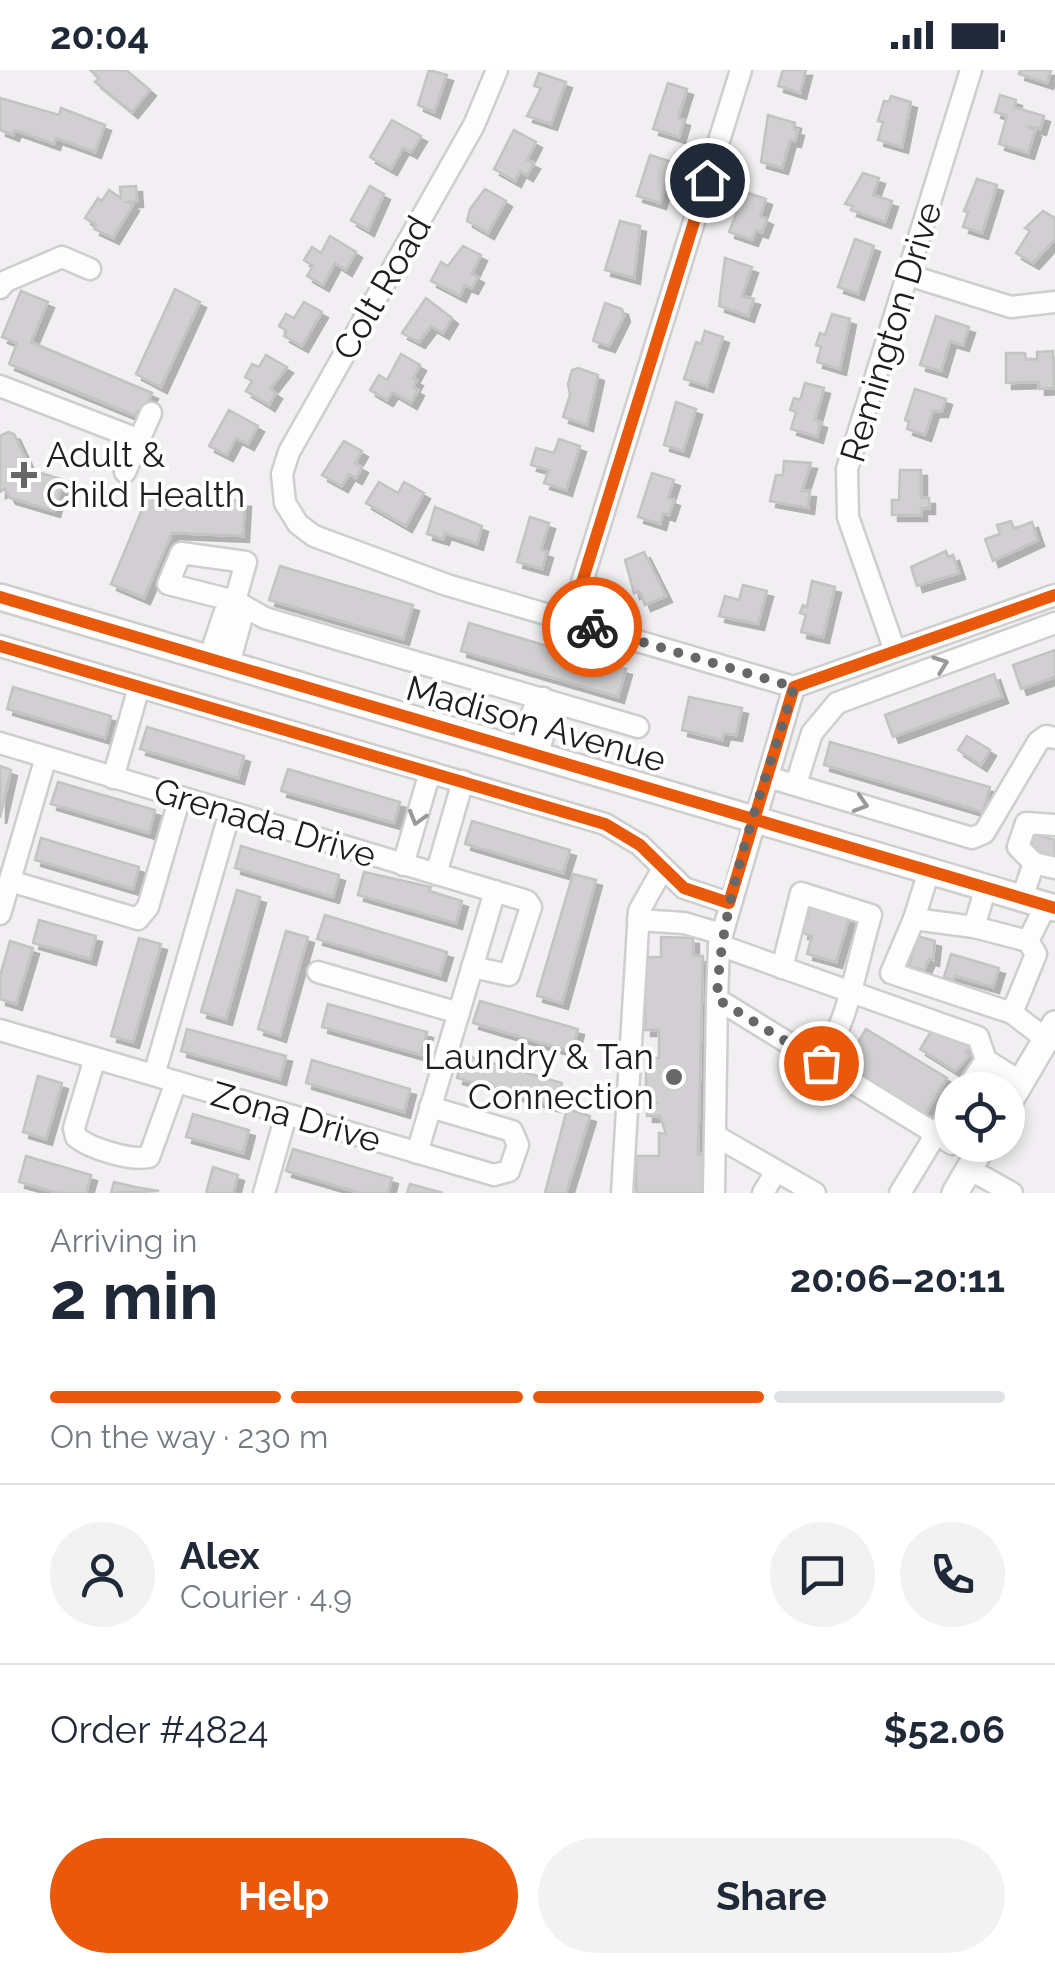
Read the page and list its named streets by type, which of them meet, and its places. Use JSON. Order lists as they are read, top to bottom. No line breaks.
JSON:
{"streets":{"main road":["Madison Avenue"],"street":["Colt Road","Remington Drive","Grenada Drive","Zona Drive"]},"places":{"health":["Adult & Child Health"],"other":["Laundry & Tan Connection"]},"page":{"status":"20:04","heading":["2 min","Arriving in","20:06–20:11"],"panel":["Alex","Courier · 4.9","Order #4824","$52.06"],"bar":"On the way · 230 m","buttons":["Help","Share"]}}
